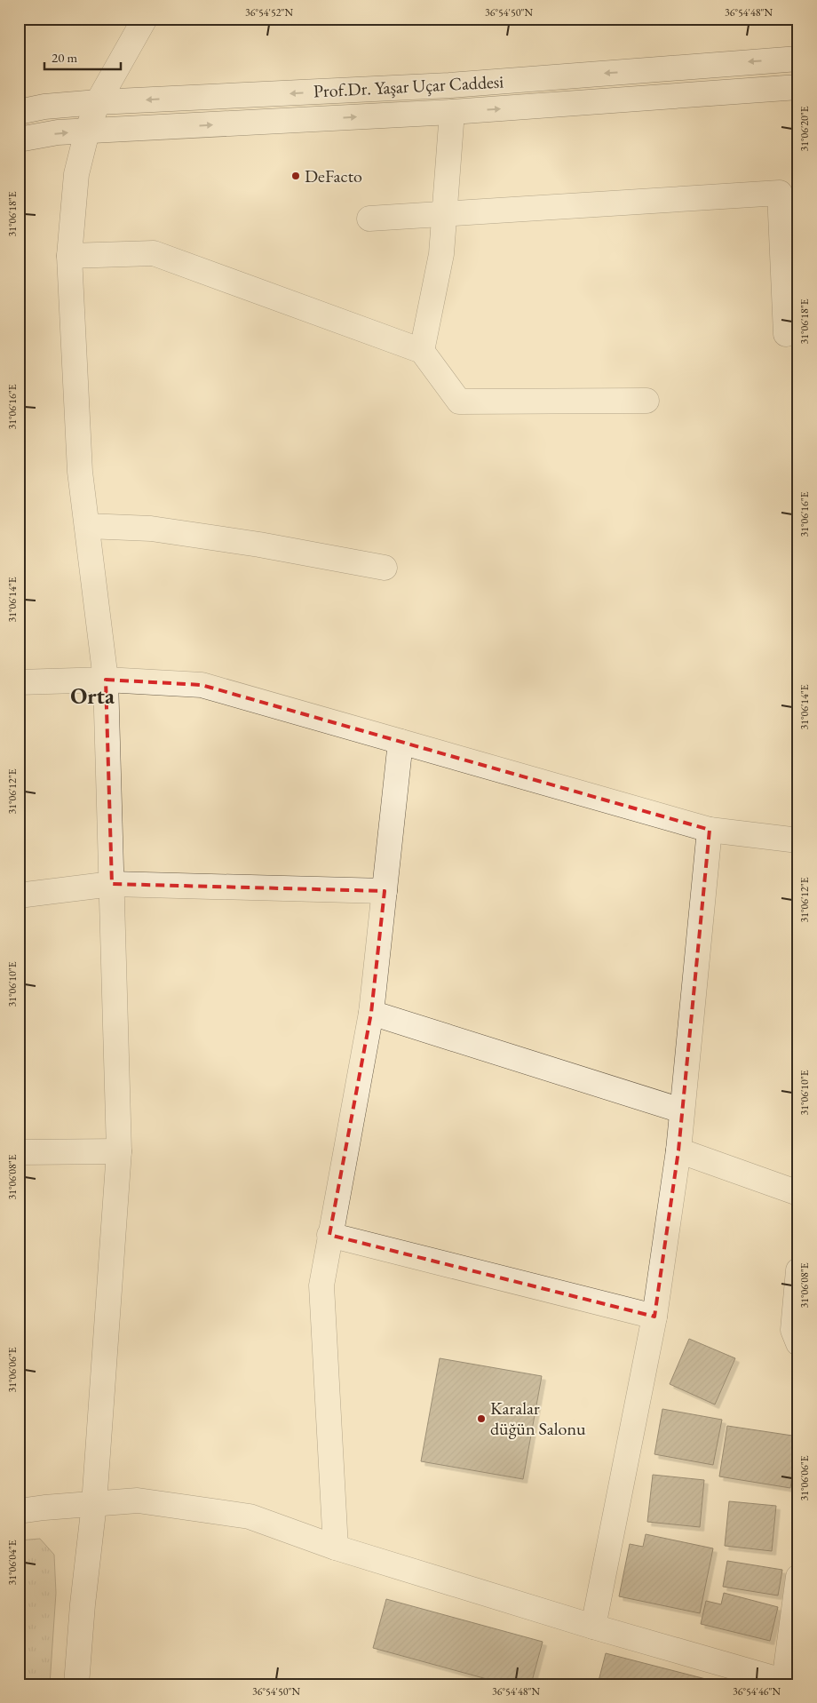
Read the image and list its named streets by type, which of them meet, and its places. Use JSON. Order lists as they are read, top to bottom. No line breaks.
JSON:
{"streets":{"street":["Prof.Dr. Yaşar Uçar Caddesi"]},"districts":["Orta"],"places":["DeFacto","Karalar düğün Salonu"],"scale_bar":"20 m","coordinates":["36°54'52\"N","36°54'50\"N","36°54'48\"N","31°06'20\"E","31°06'18\"E","31°06'16\"E","31°06'14\"E","31°06'12\"E","31°06'10\"E","31°06'08\"E","31°06'06\"E","31°06'04\"E","36°54'46\"N"]}
